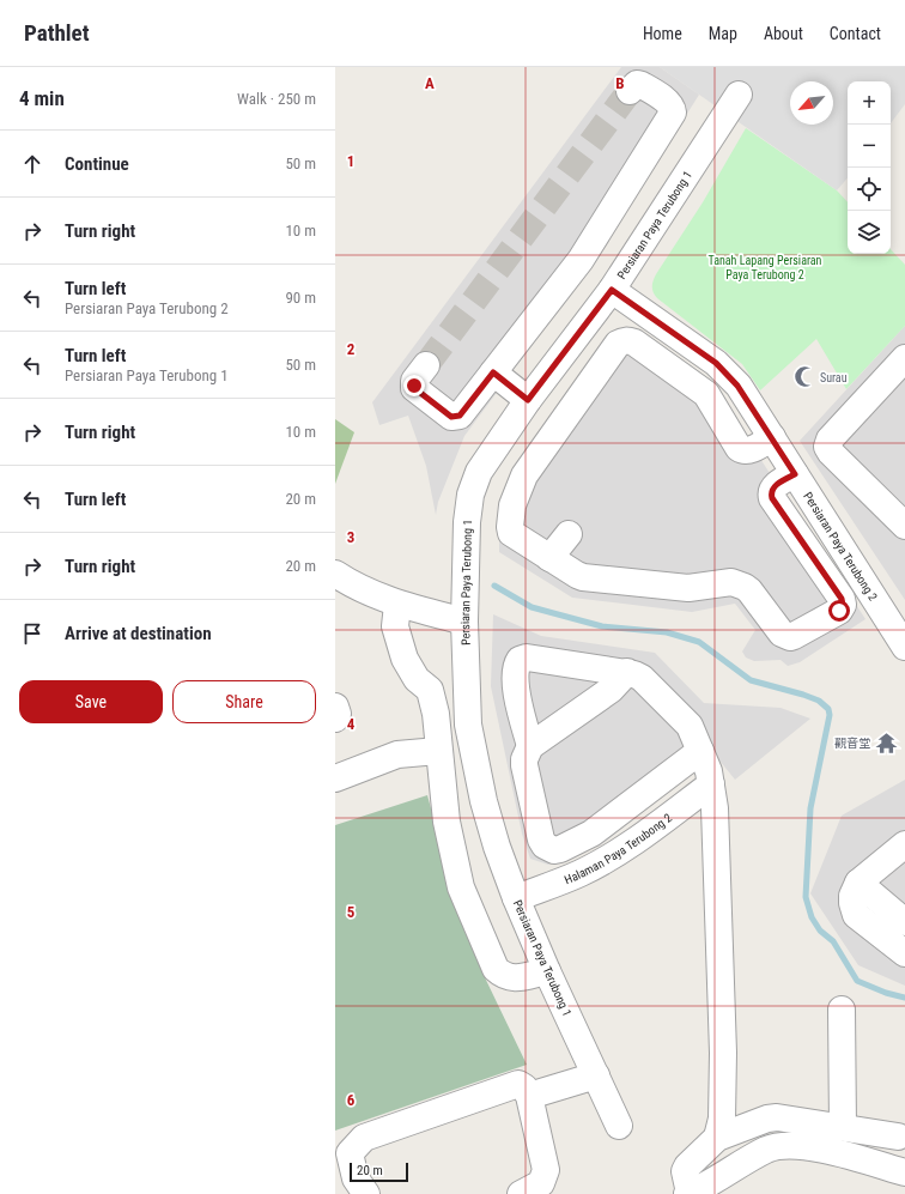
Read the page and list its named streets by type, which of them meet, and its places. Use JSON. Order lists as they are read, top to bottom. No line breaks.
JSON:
{"streets":{"street":["Persiaran Paya Terubong 1","Persiaran Paya Terubong 2","Halaman Paya Terubong 2"]},"crossings":[["Persiaran Paya Terubong 1","Persiaran Paya Terubong 2"],["Persiaran Paya Terubong 1","Halaman Paya Terubong 2"]],"parks":["Tanah Lapang Persiaran Paya Terubong 2"],"places":{"mosque":["Surau"],"temple":["觀音堂"]},"scale_bar":"20 m","north":"bottom left","page":{"header":"Pathlet","nav":["Home","Map","About","Contact"],"heading":["4 min","Walk · 250 m"],"map_buttons":["+","−"],"list":[["Continue","50 m"],["Turn right","10 m"],["Turn left","Persiaran Paya Terubong 2","90 m"],["Turn left","Persiaran Paya Terubong 1","50 m"],["Turn right","10 m"],["Turn left","20 m"],["Turn right","20 m"],"Arrive at destination"],"buttons":["Save","Share"],"scale":"20 m"},"grid":{"columns":["A","B"],"rows":["1","2","3","4","5","6"]}}
